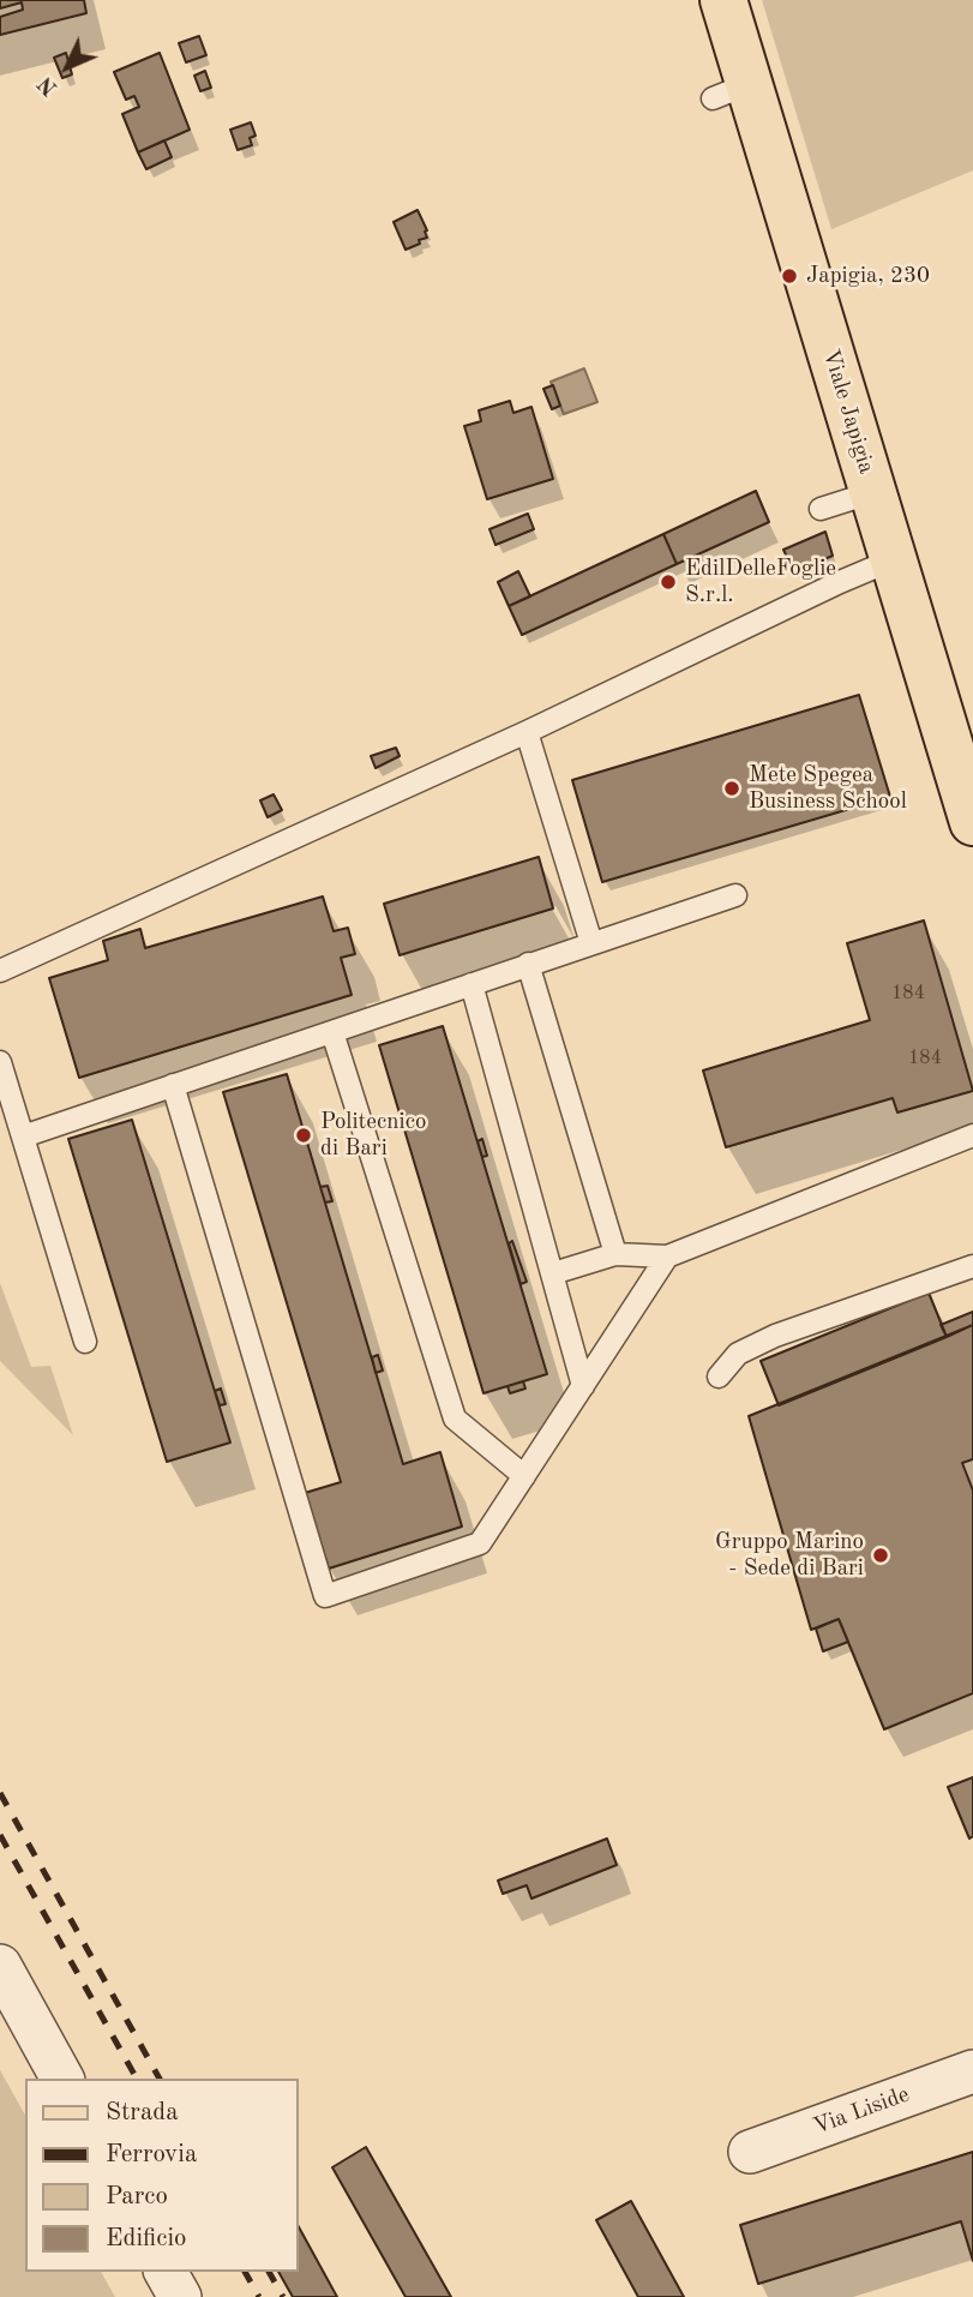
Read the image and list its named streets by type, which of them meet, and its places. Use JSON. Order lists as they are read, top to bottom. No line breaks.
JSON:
{"streets":{"main road":["Viale Japigia"],"street":["Via Liside"]},"places":["Japigia, 230","EdilDelleFoglie S.r.l.","Mete Spegea Business School","Politecnico di Bari","Gruppo Marino - Sede di Bari"],"house_numbers":["184","184"],"legend":["Strada","Ferrovia","Parco","Edificio"],"north":"bottom left"}
